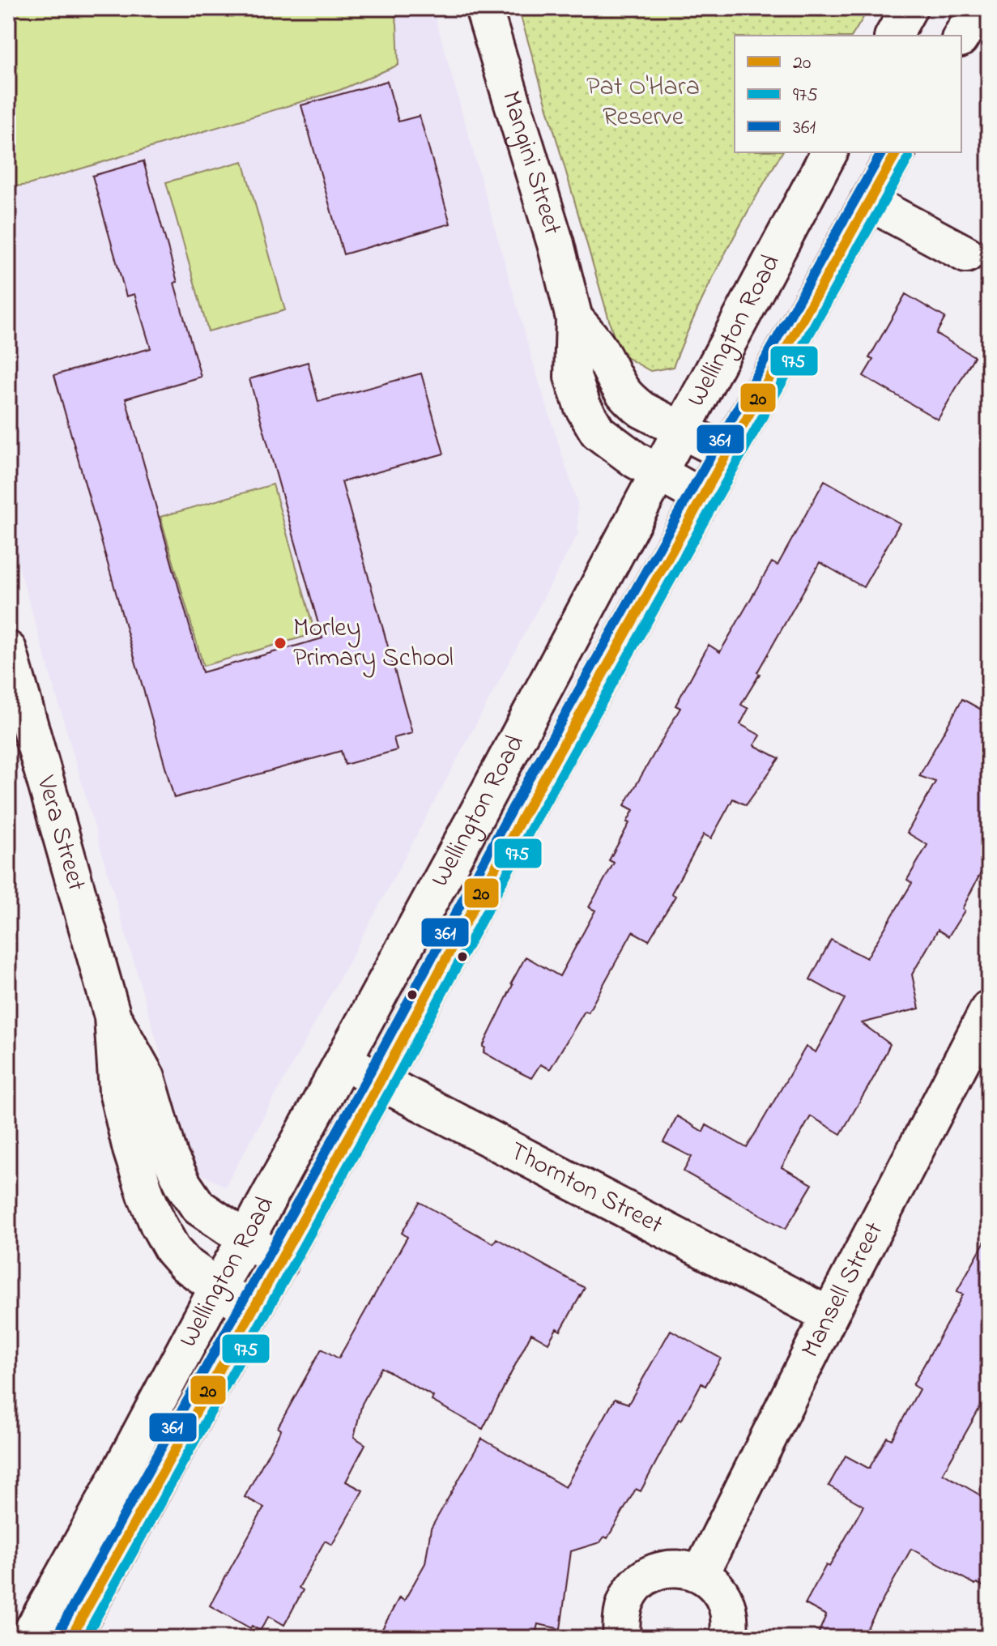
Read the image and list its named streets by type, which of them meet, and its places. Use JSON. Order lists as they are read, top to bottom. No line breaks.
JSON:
{"streets":{"main road":["Mangini Street","Wellington Road","Vera Street","Thornton Street","Mansell Street"]},"crossings":[["Mangini Street","Wellington Road"],["Wellington Road","Vera Street"],["Wellington Road","Thornton Street"],["Thornton Street","Mansell Street"]],"parks":["Pat O'Hara Reserve"],"places":["Morley Primary School"],"lines":["transit line 20","transit line 361","transit line 975"],"legend":["20","975","361"]}
